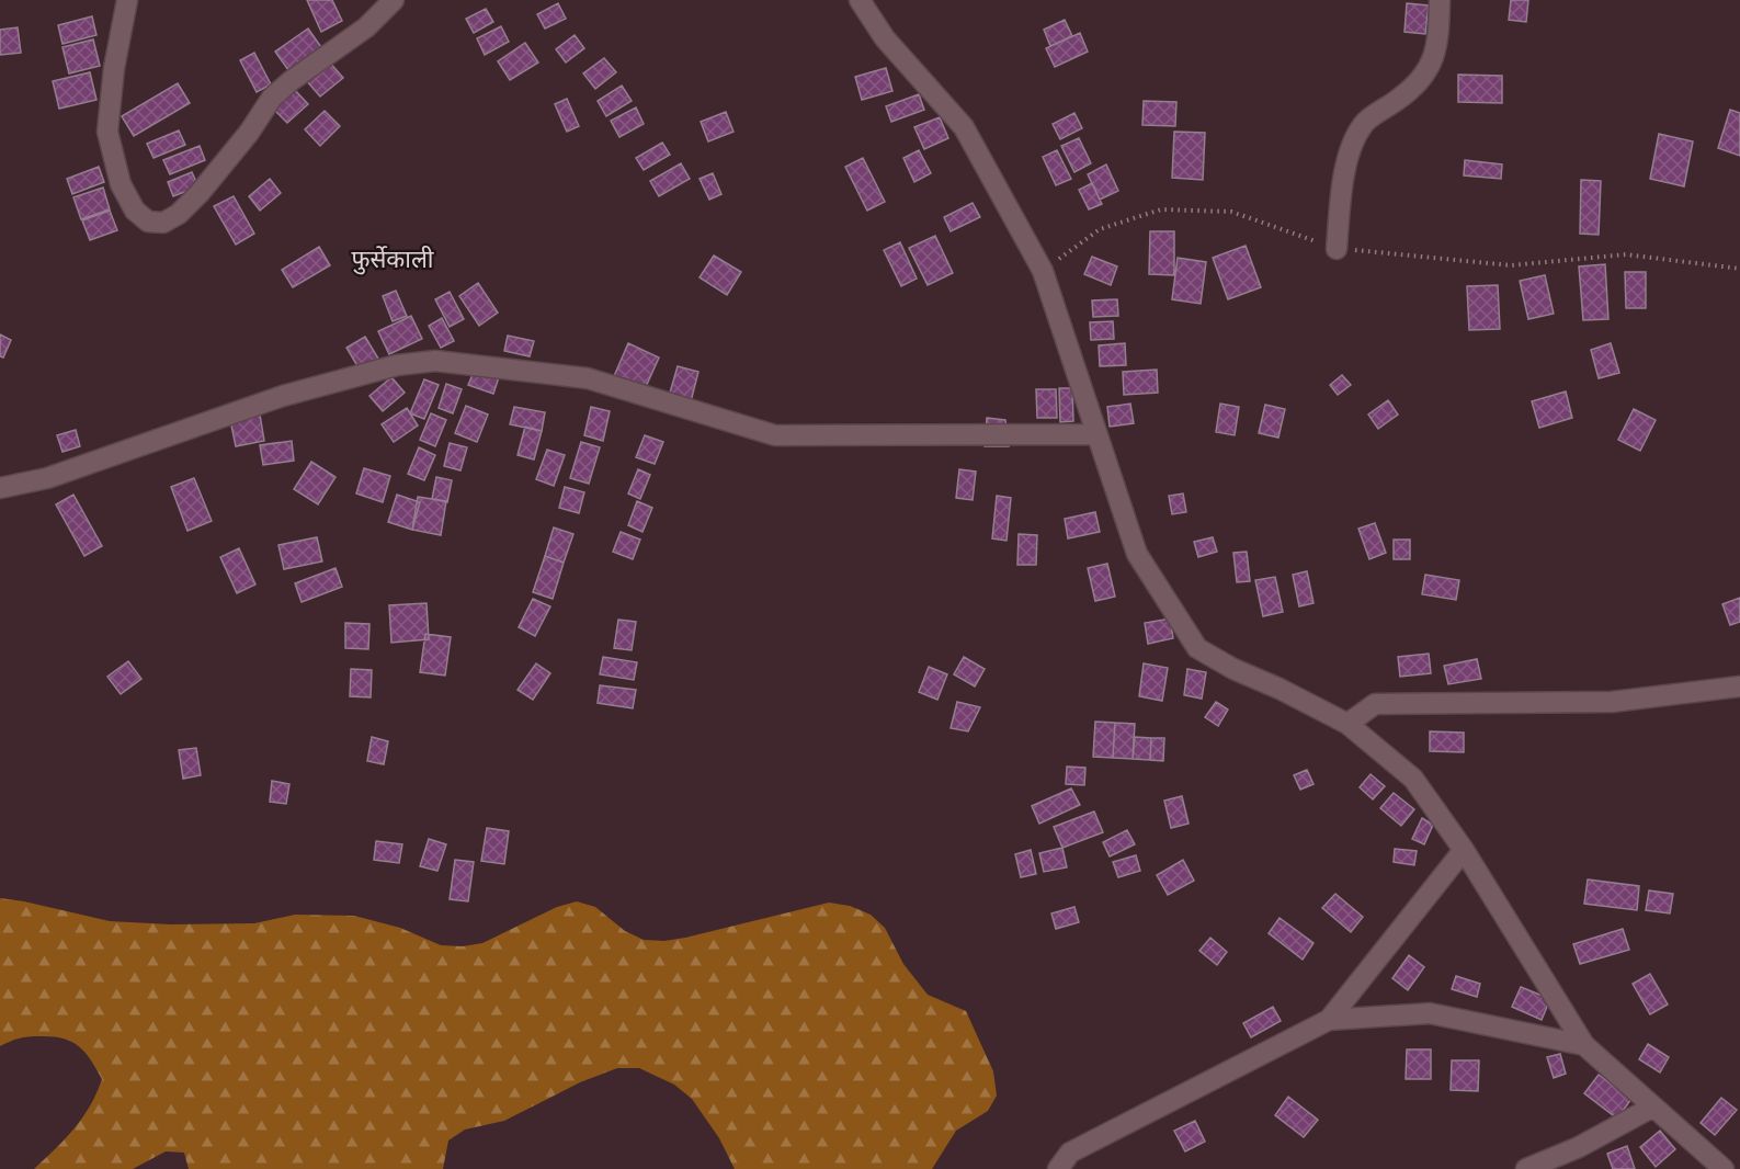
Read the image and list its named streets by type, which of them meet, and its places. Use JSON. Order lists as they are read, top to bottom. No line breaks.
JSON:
{"districts":["फुर्सेकाली"]}
